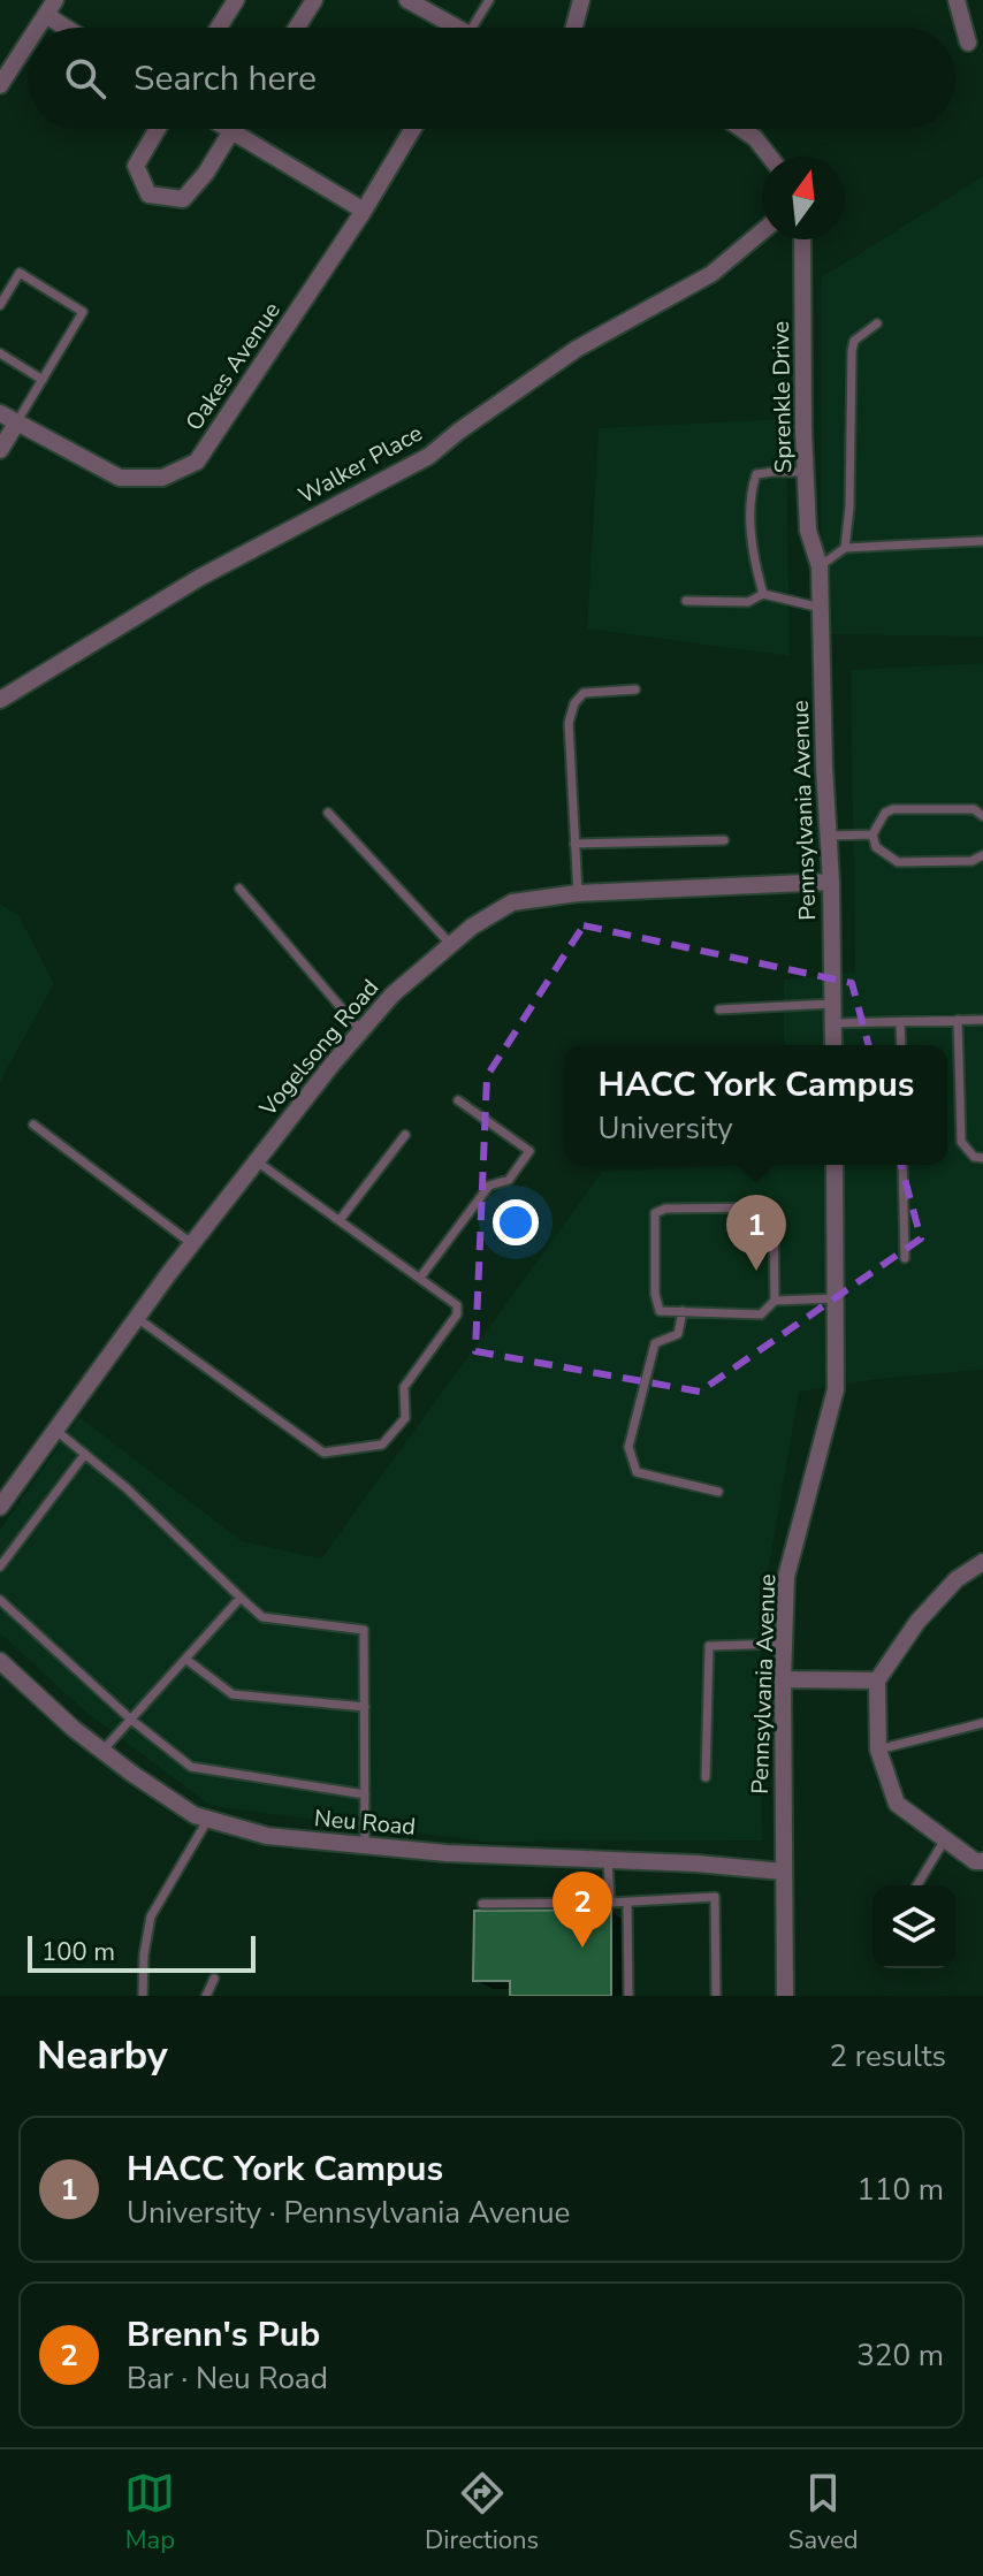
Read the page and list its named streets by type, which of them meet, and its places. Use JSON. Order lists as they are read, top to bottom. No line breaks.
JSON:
{"streets":{"street":["Oakes Avenue","Sprenkle Drive","Walker Place","Pennsylvania Avenue","Vogelsong Road","Neu Road"]},"crossings":[["Sprenkle Drive","Pennsylvania Avenue"],["Pennsylvania Avenue","Vogelsong Road"],["Pennsylvania Avenue","Neu Road"]],"scale_bar":"100 m","north":"top","page":{"search":"Search here","popup":["HACC York Campus","University"],"pins":["1","2"],"scale":"100 m","heading":["Nearby","2 results"],"list":[{"mark":"1","name":"HACC York Campus","note":"University · Pennsylvania Avenue","value":"110 m"},{"mark":"2","name":"Brenn's Pub","note":"Bar · Neu Road","value":"320 m"}],"nav":["Map","Directions","Saved"]}}
